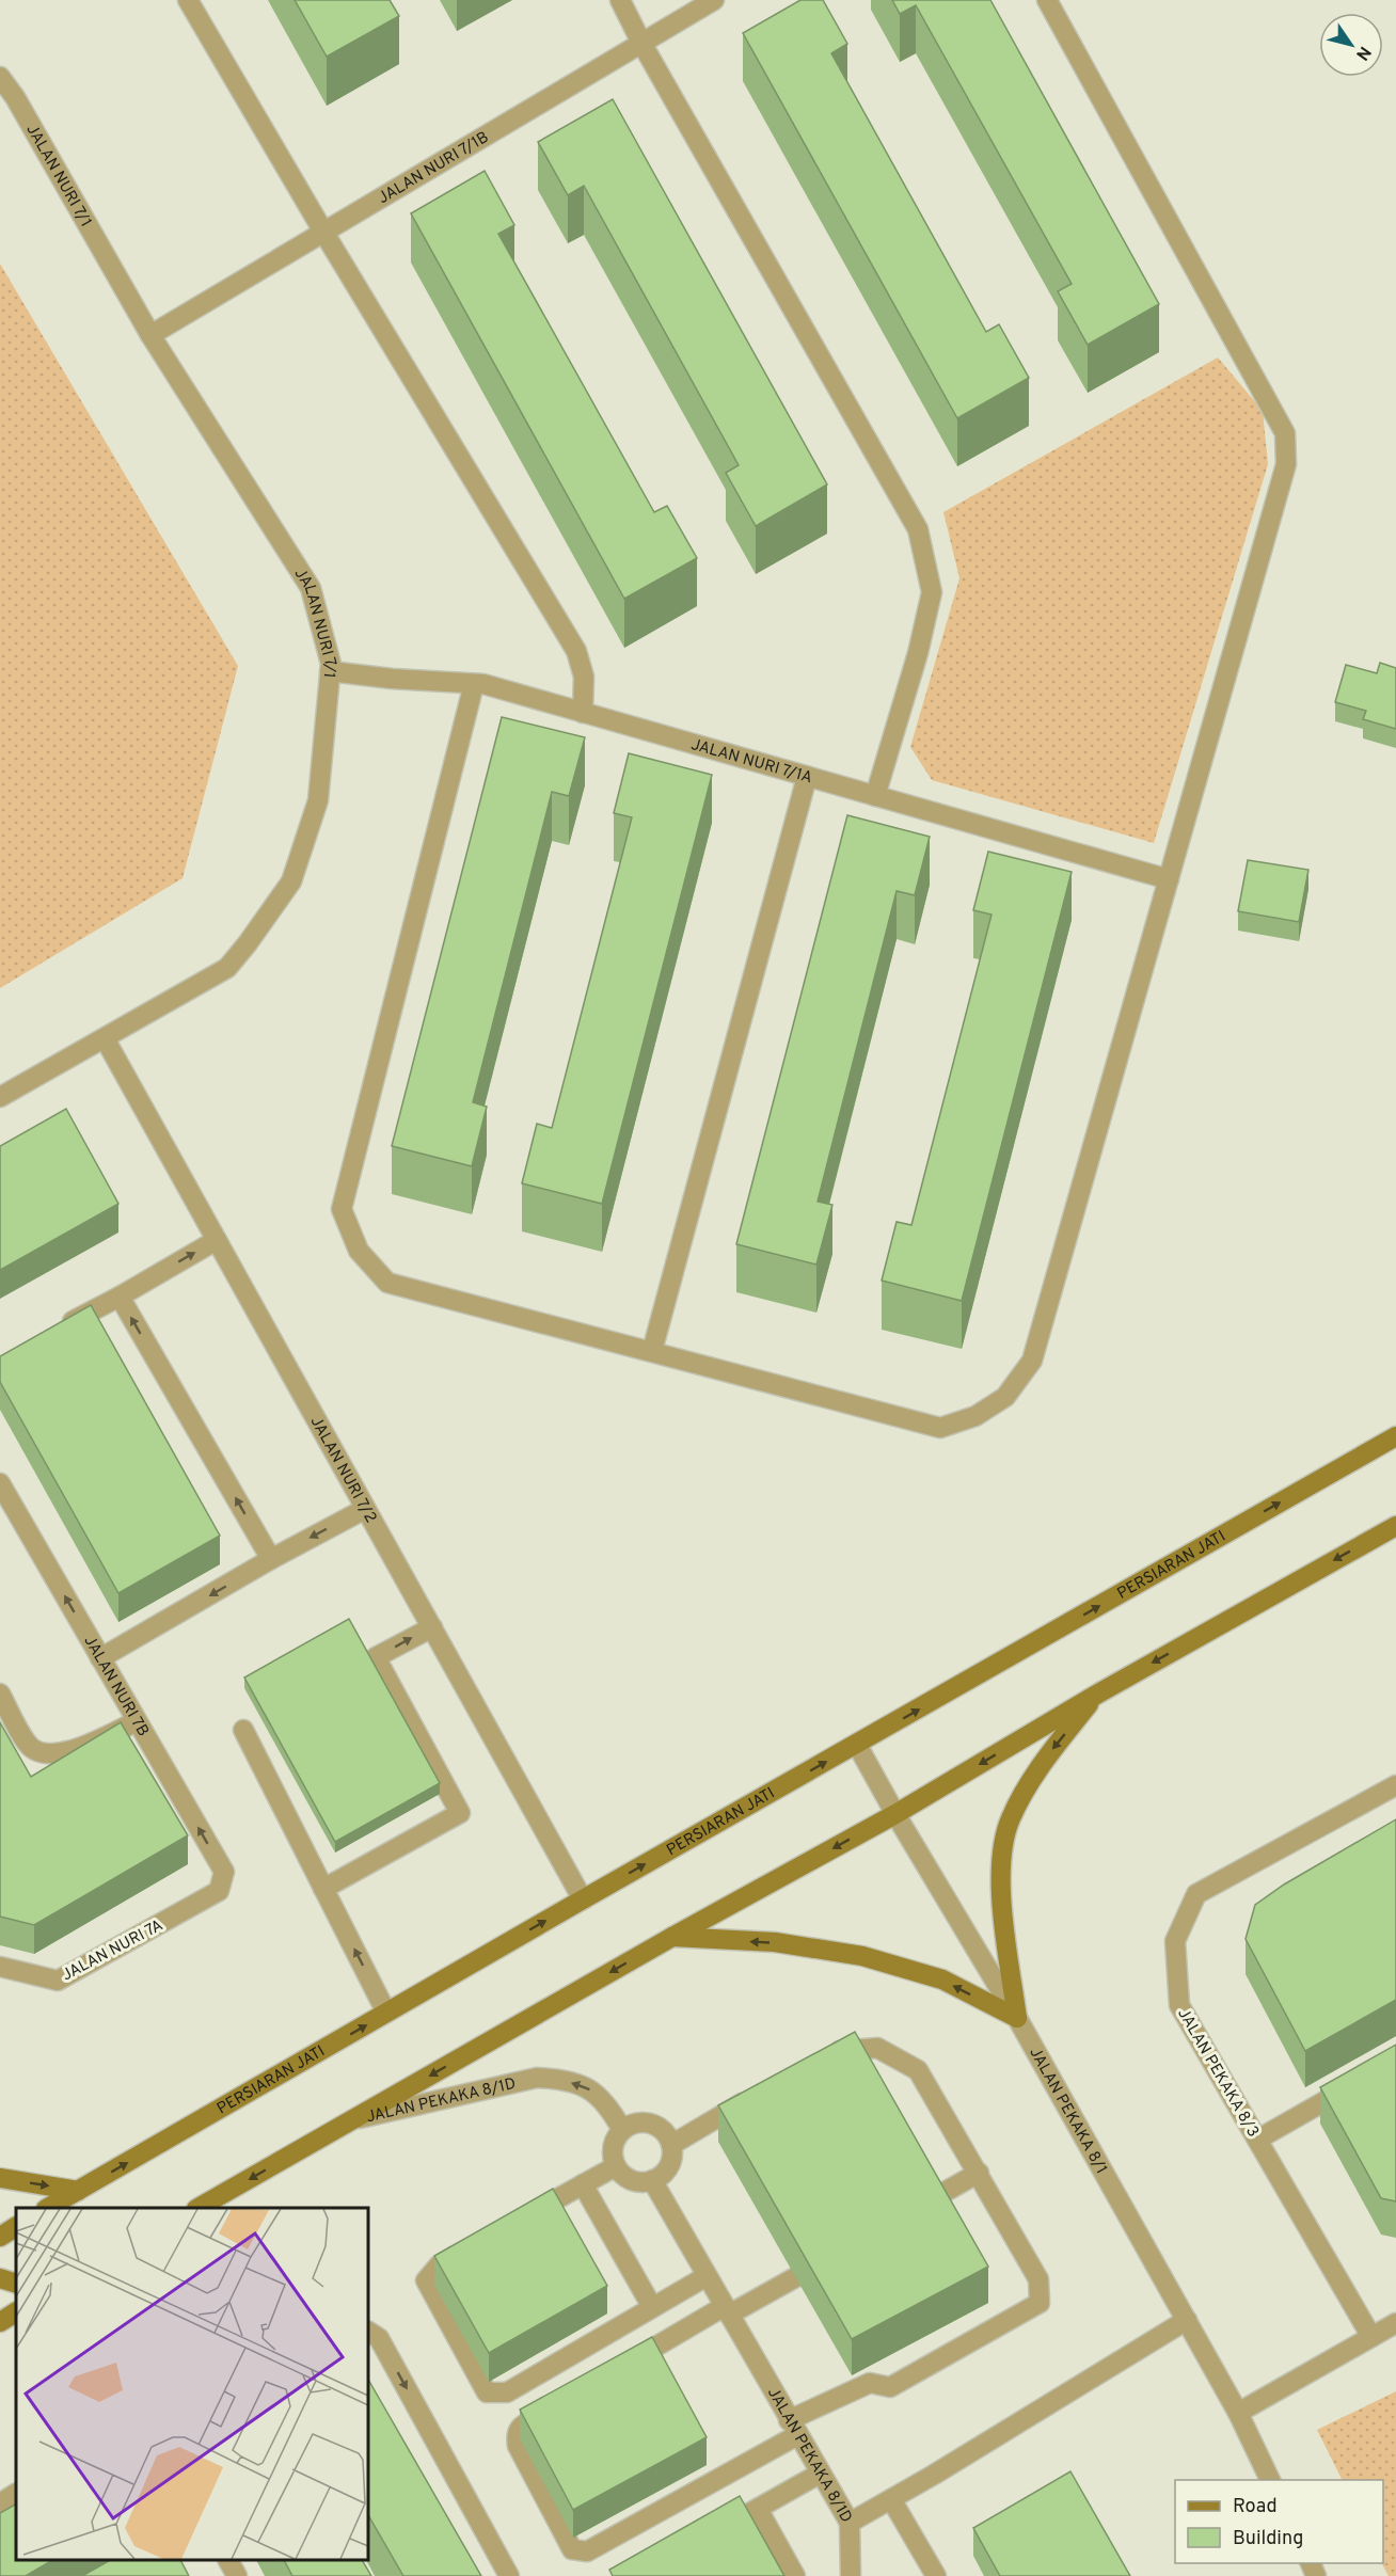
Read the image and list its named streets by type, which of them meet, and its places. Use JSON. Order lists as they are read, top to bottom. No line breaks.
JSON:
{"streets":{"main road":["PERSIARAN JATI"],"street":["JALAN NURI 7/1B","JALAN NURI 7/1","JALAN NURI 7/1A","JALAN NURI 7/2","JALAN NURI 7B","JALAN NURI 7A","JALAN PEKAKA 8/3","JALAN PEKAKA 8/1D","JALAN PEKAKA 8/1"]},"crossings":[["JALAN NURI 7/1B","JALAN NURI 7/1"],["JALAN NURI 7/1","JALAN NURI 7/1A"],["JALAN NURI 7/1","JALAN NURI 7/2"],["JALAN NURI 7/2","PERSIARAN JATI"],["PERSIARAN JATI","JALAN PEKAKA 8/1"],["JALAN NURI 7B","JALAN NURI 7A"],["JALAN PEKAKA 8/1D","JALAN PEKAKA 8/1"]],"legend":["Road","Building"],"north":"bottom right"}
